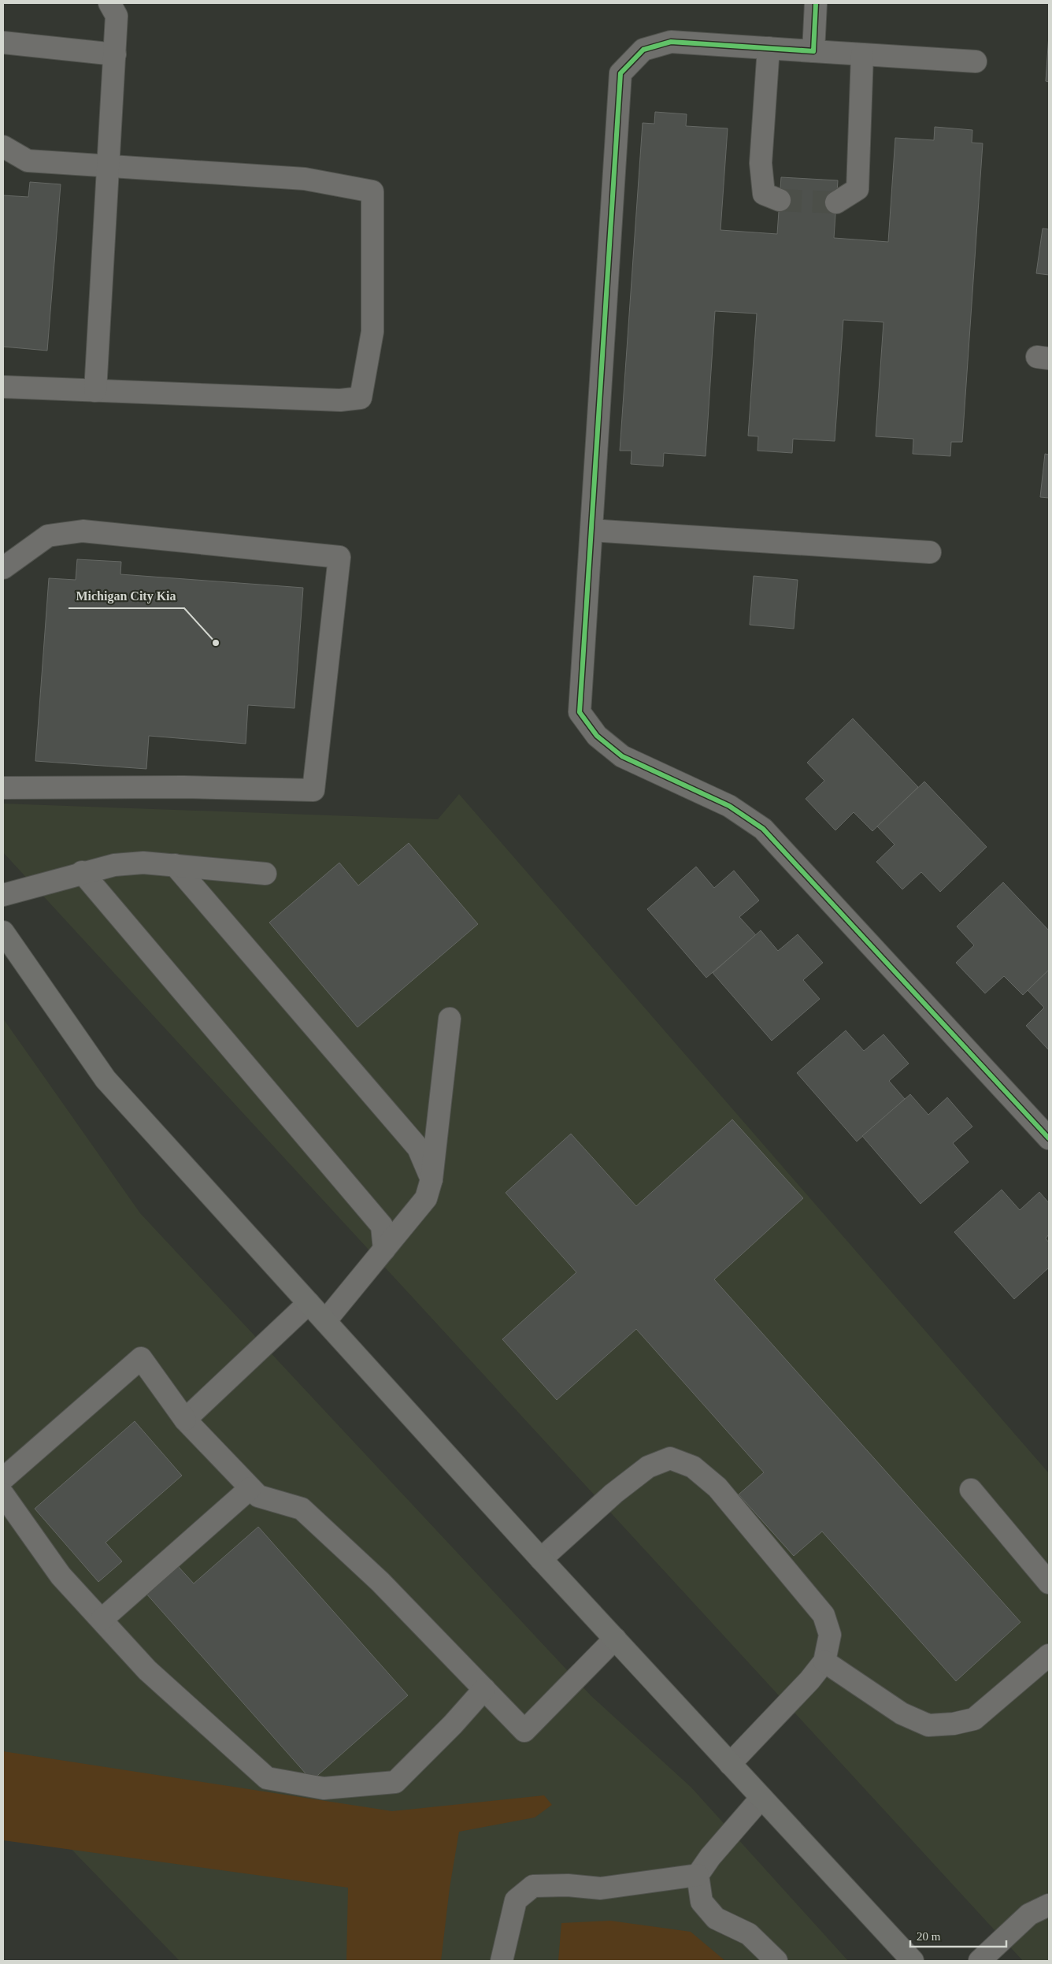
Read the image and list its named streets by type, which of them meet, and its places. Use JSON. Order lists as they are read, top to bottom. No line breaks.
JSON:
{"places":["Michigan City Kia"],"scale_bar":"20 m"}
